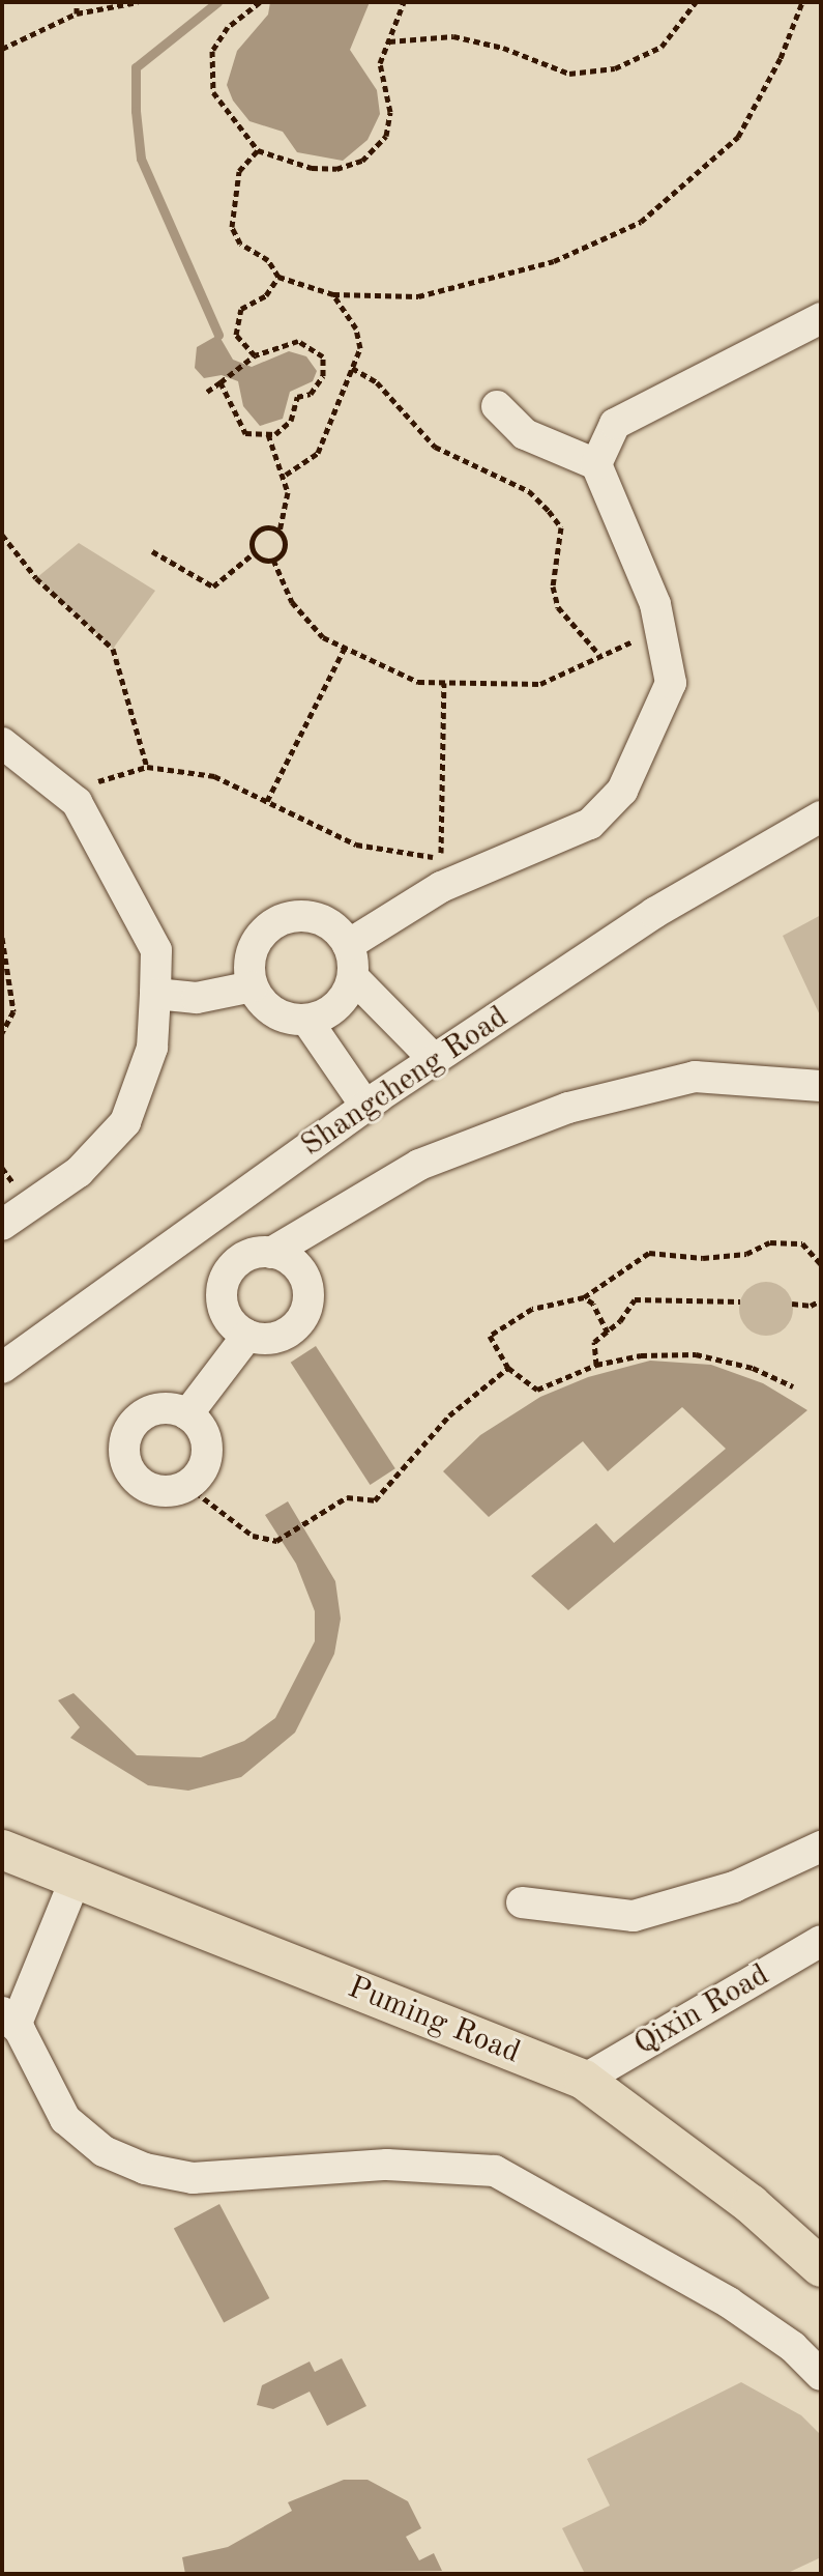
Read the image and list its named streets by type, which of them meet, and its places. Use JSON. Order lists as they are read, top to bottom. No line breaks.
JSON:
{"streets":{"main road":["Puming Road"],"street":["Shangcheng Road","Qixin Road"]},"crossings":[["Qixin Road","Puming Road"]]}
